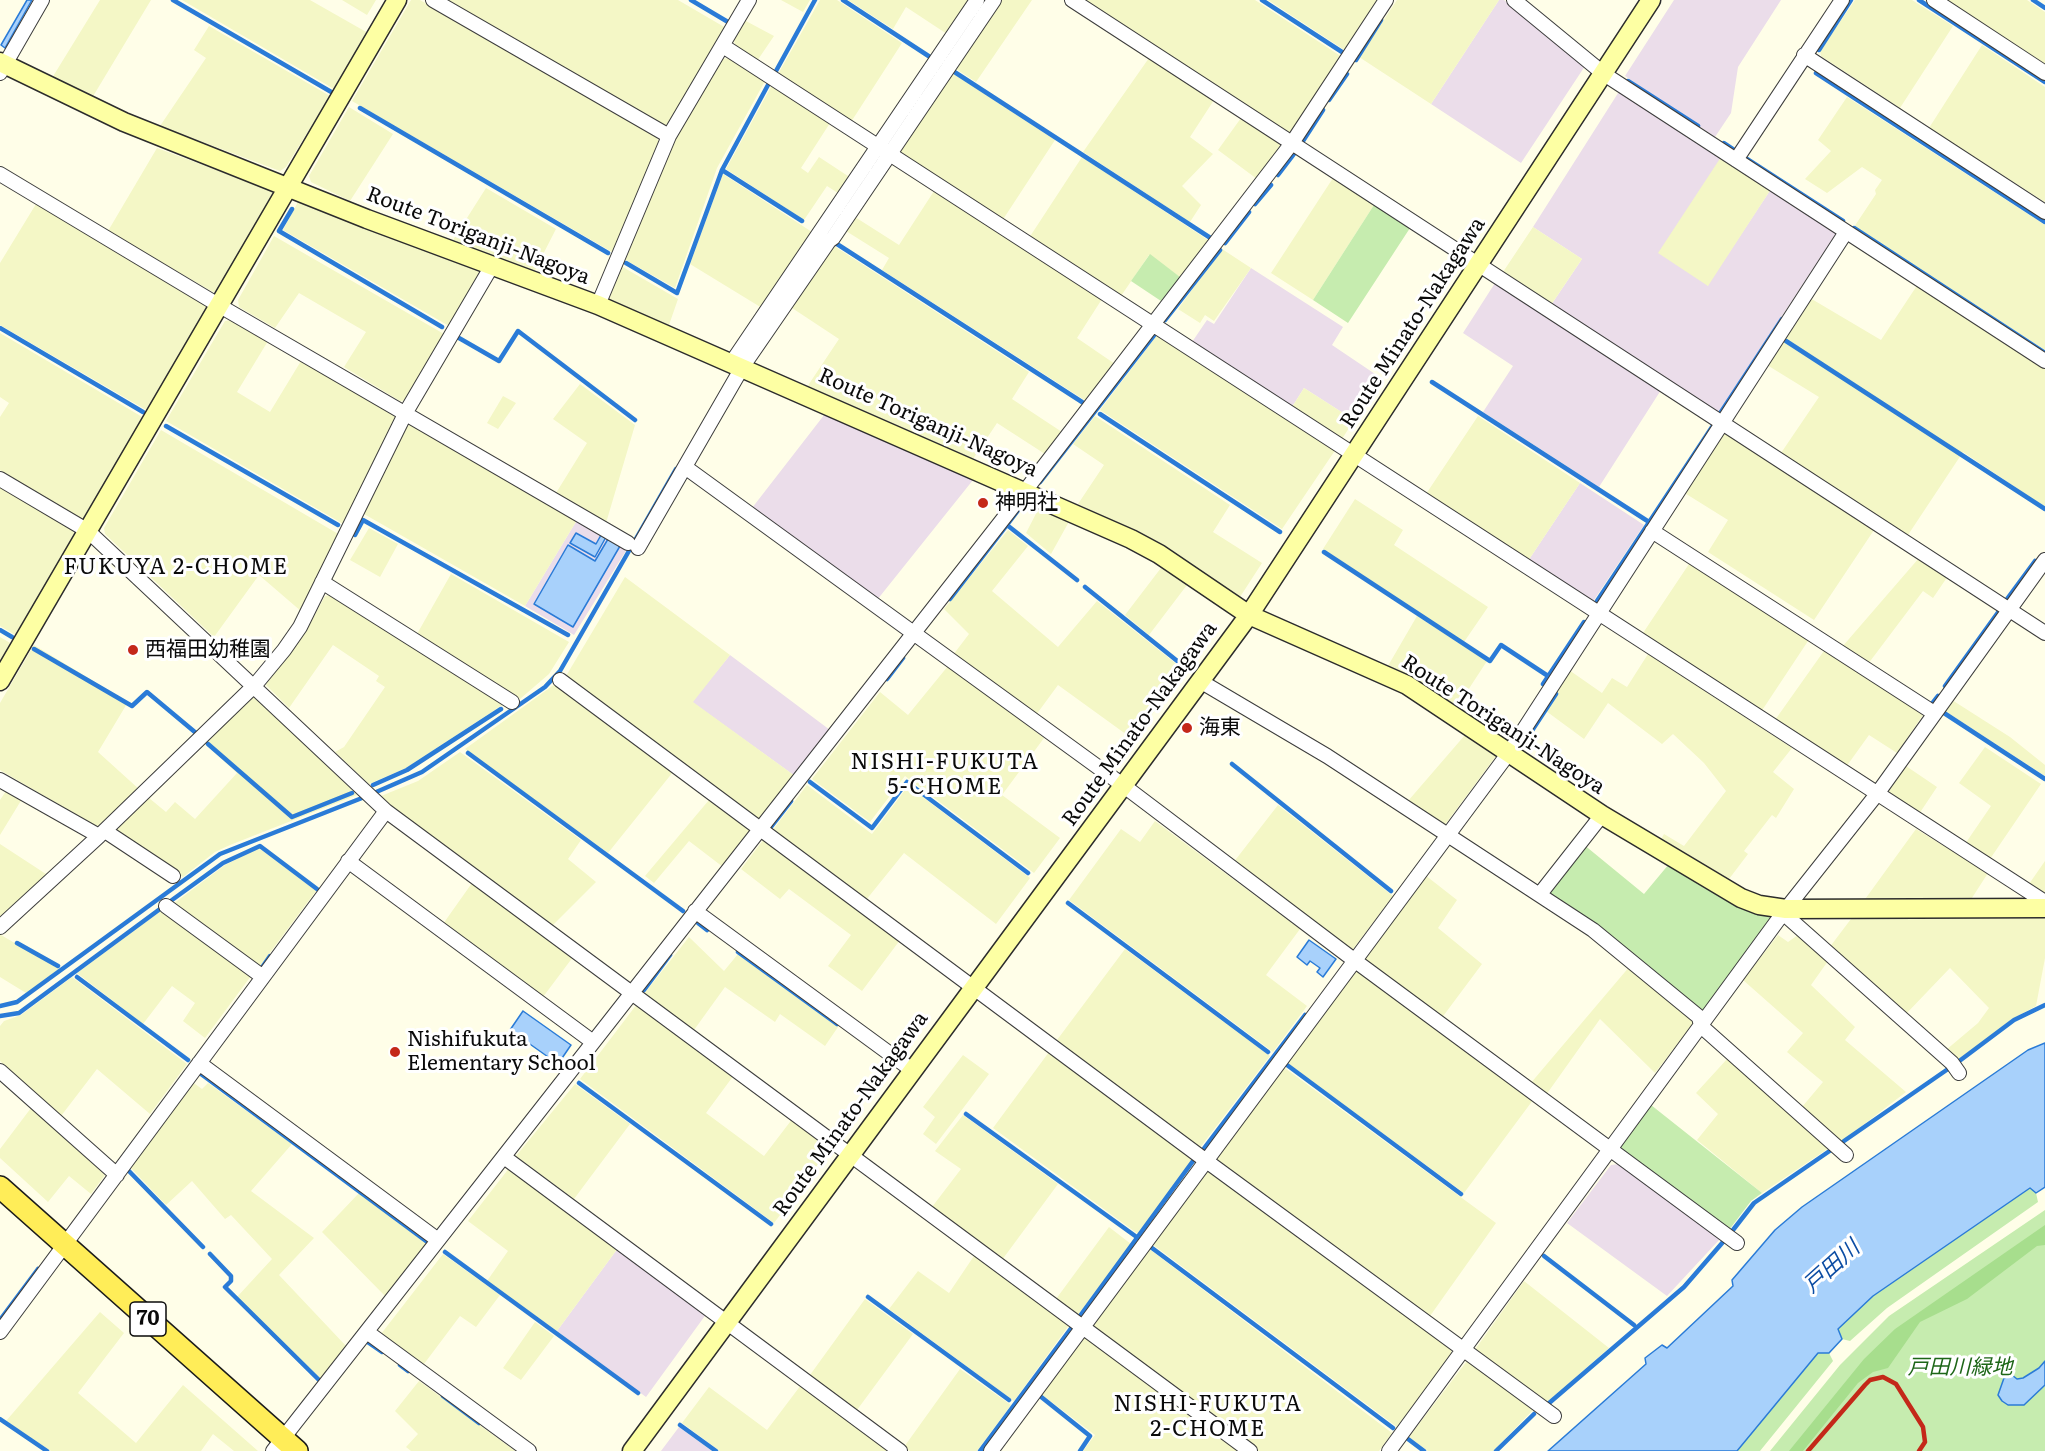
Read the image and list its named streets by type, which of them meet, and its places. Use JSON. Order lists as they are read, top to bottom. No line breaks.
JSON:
{"streets":{"main road":["Route Toriganji-Nagoya","Route Minato-Nakagawa","70"]},"crossings":[["Route Toriganji-Nagoya","Route Minato-Nakagawa"]],"districts":["FUKUYA 2-CHOME","NISHI-FUKUTA 5-CHOME","NISHI-FUKUTA 2-CHOME"],"water":["戸田川"],"parks":["戸田川緑地"],"places":["神明社","西福田幼稚園","海東","Nishifukuta Elementary School"]}
